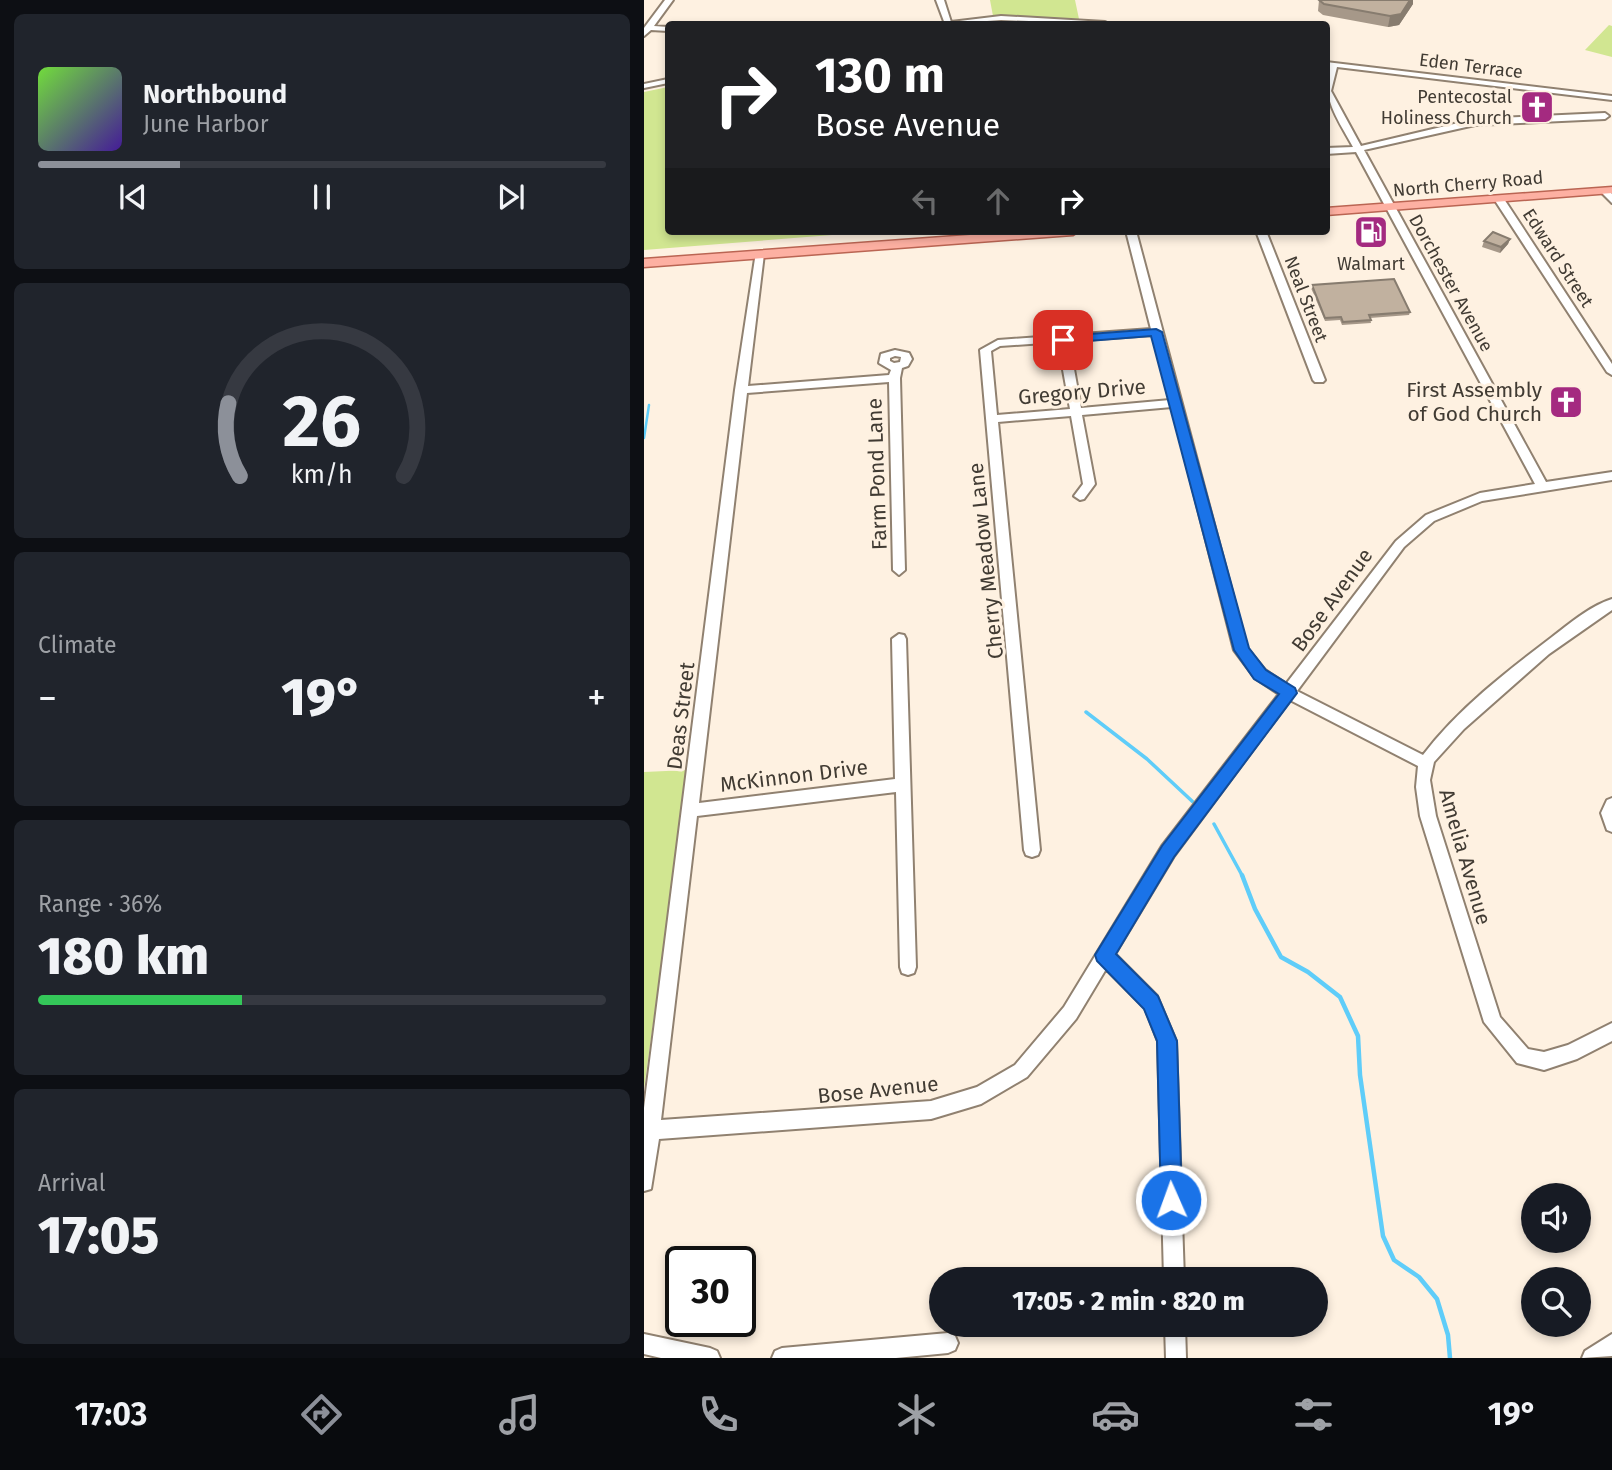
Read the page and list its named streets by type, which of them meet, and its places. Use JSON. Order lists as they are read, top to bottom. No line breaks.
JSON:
{"streets":{"main road":["North Cherry Road"],"street":["Eden Terrace","Edward Street","Dorchester Avenue","Neal Street","Gregory Drive","Farm Pond Lane","Cherry Meadow Lane","Bose Avenue","Deas Street","McKinnon Drive","Amelia Avenue"]},"crossings":[["North Cherry Road","Edward Street"],["North Cherry Road","Dorchester Avenue"],["Dorchester Avenue","Bose Avenue"],["Gregory Drive","Cherry Meadow Lane"],["Farm Pond Lane","Deas Street"],["Bose Avenue","Deas Street"],["Deas Street","McKinnon Drive"]],"places":{"church":["Pentecostal Holiness Church","First Assembly of God Church"],"fuel station":["Walmart"]},"page":{"turn":["130 m","Bose Avenue"],"song":["Northbound","June Harbor"],"tile":["Climate",["Range · 36%","180 km"],["Arrival","17:05"]],"heat":["−","19°","+"],"limit":"30","trip":"17:05 · 2 min · 820 m","tabs":["17:03","19°"],"gauge":["26","km/h"]}}
